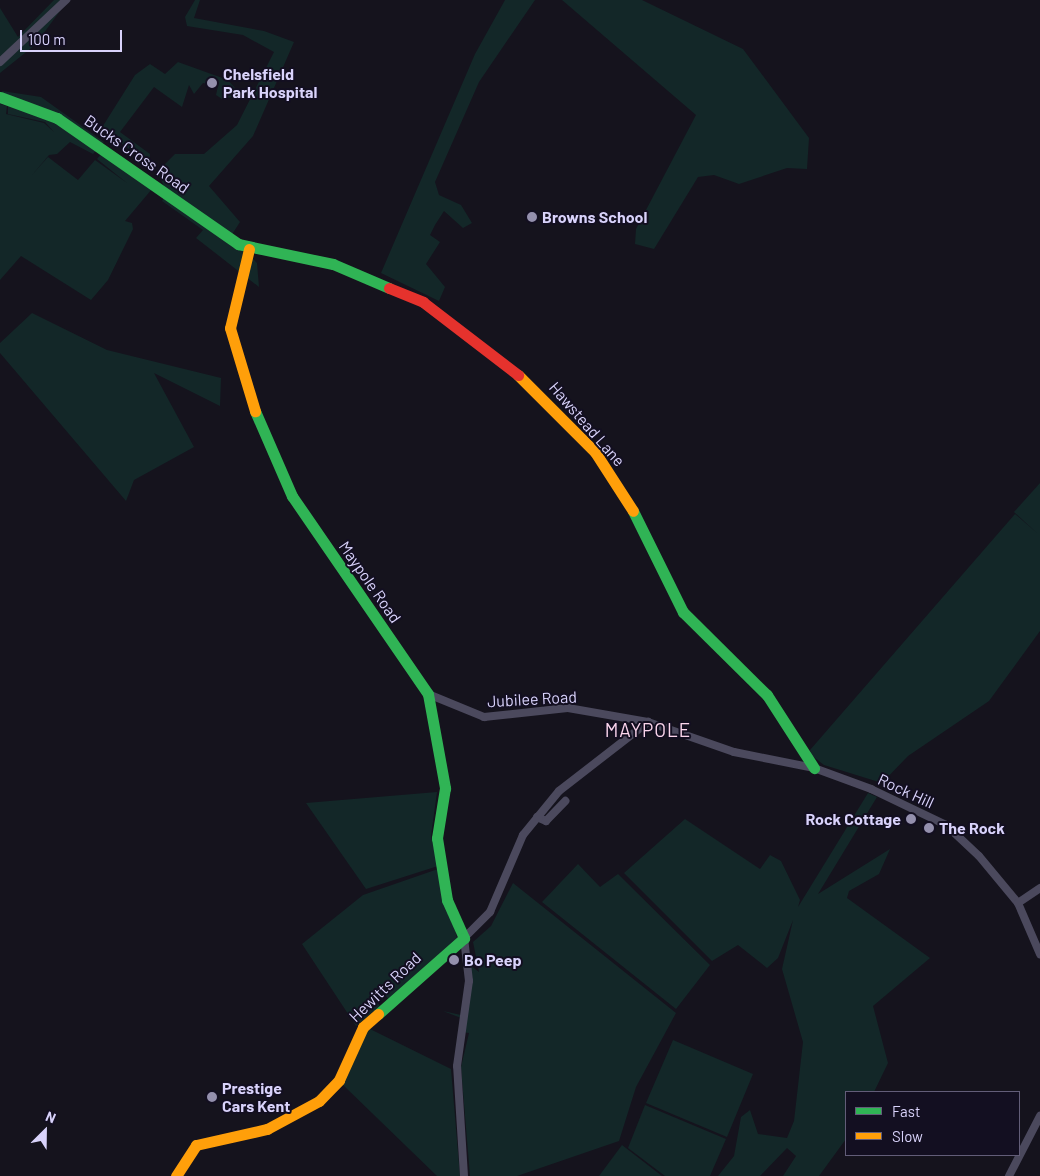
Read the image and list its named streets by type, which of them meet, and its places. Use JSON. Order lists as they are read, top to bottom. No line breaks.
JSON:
{"streets":{"street":["Bucks Cross Road","Hawstead Lane","Maypole Road","Jubilee Road","Rock Hill","Hewitts Road"]},"crossings":[["Bucks Cross Road","Hawstead Lane"],["Bucks Cross Road","Maypole Road"],["Hawstead Lane","Maypole Road"],["Hawstead Lane","Jubilee Road"],["Hawstead Lane","Rock Hill"],["Maypole Road","Jubilee Road"],["Maypole Road","Hewitts Road"],["Jubilee Road","Rock Hill"]],"districts":["MAYPOLE"],"places":["Chelsfield Park Hospital","Browns School","Rock Cottage","The Rock","Bo Peep","Prestige Cars Kent"],"legend":["Fast","Slow"],"scale_bar":"100 m","north":"top right"}
